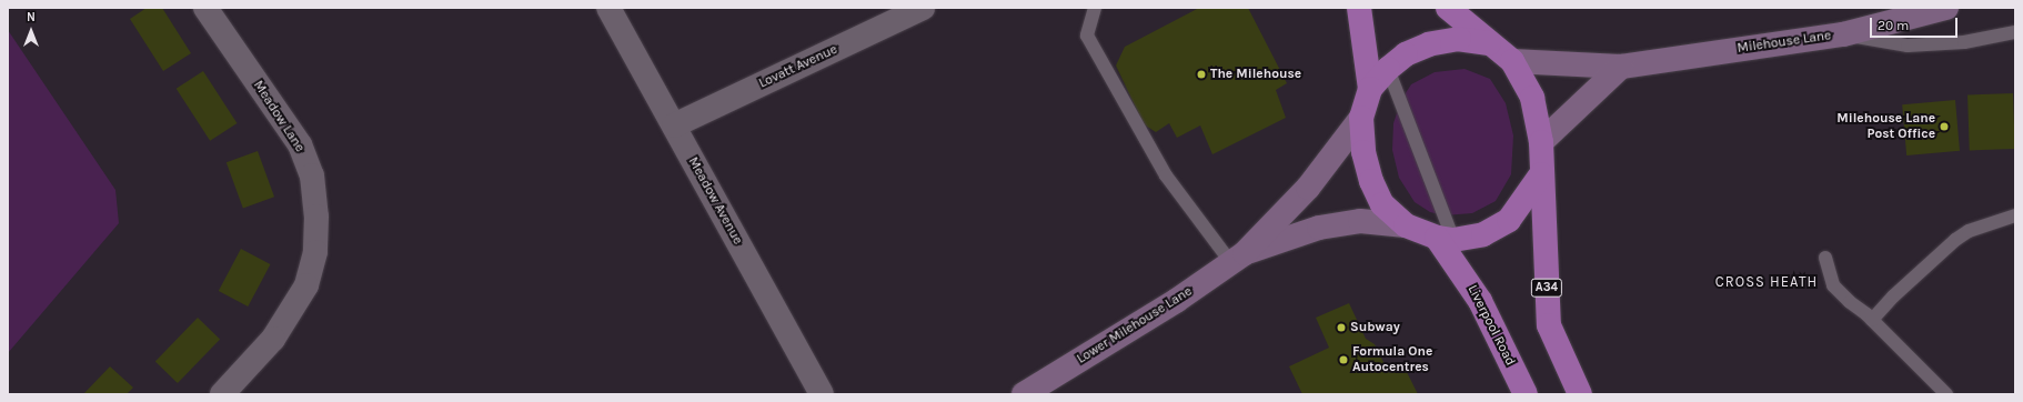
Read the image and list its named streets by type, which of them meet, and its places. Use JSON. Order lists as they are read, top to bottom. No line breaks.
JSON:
{"streets":{"highway":["A34","Liverpool Road"],"main road":["Milehouse Lane","Lower Milehouse Lane"],"street":["Lovatt Avenue","Meadow Lane","Meadow Avenue"]},"crossings":[["Lovatt Avenue","Meadow Avenue"]],"districts":["CROSS HEATH"],"places":["The Milehouse","Milehouse Lane Post Office","Subway","Formula One Autocentres"],"scale_bar":"20 m","north":"top"}
